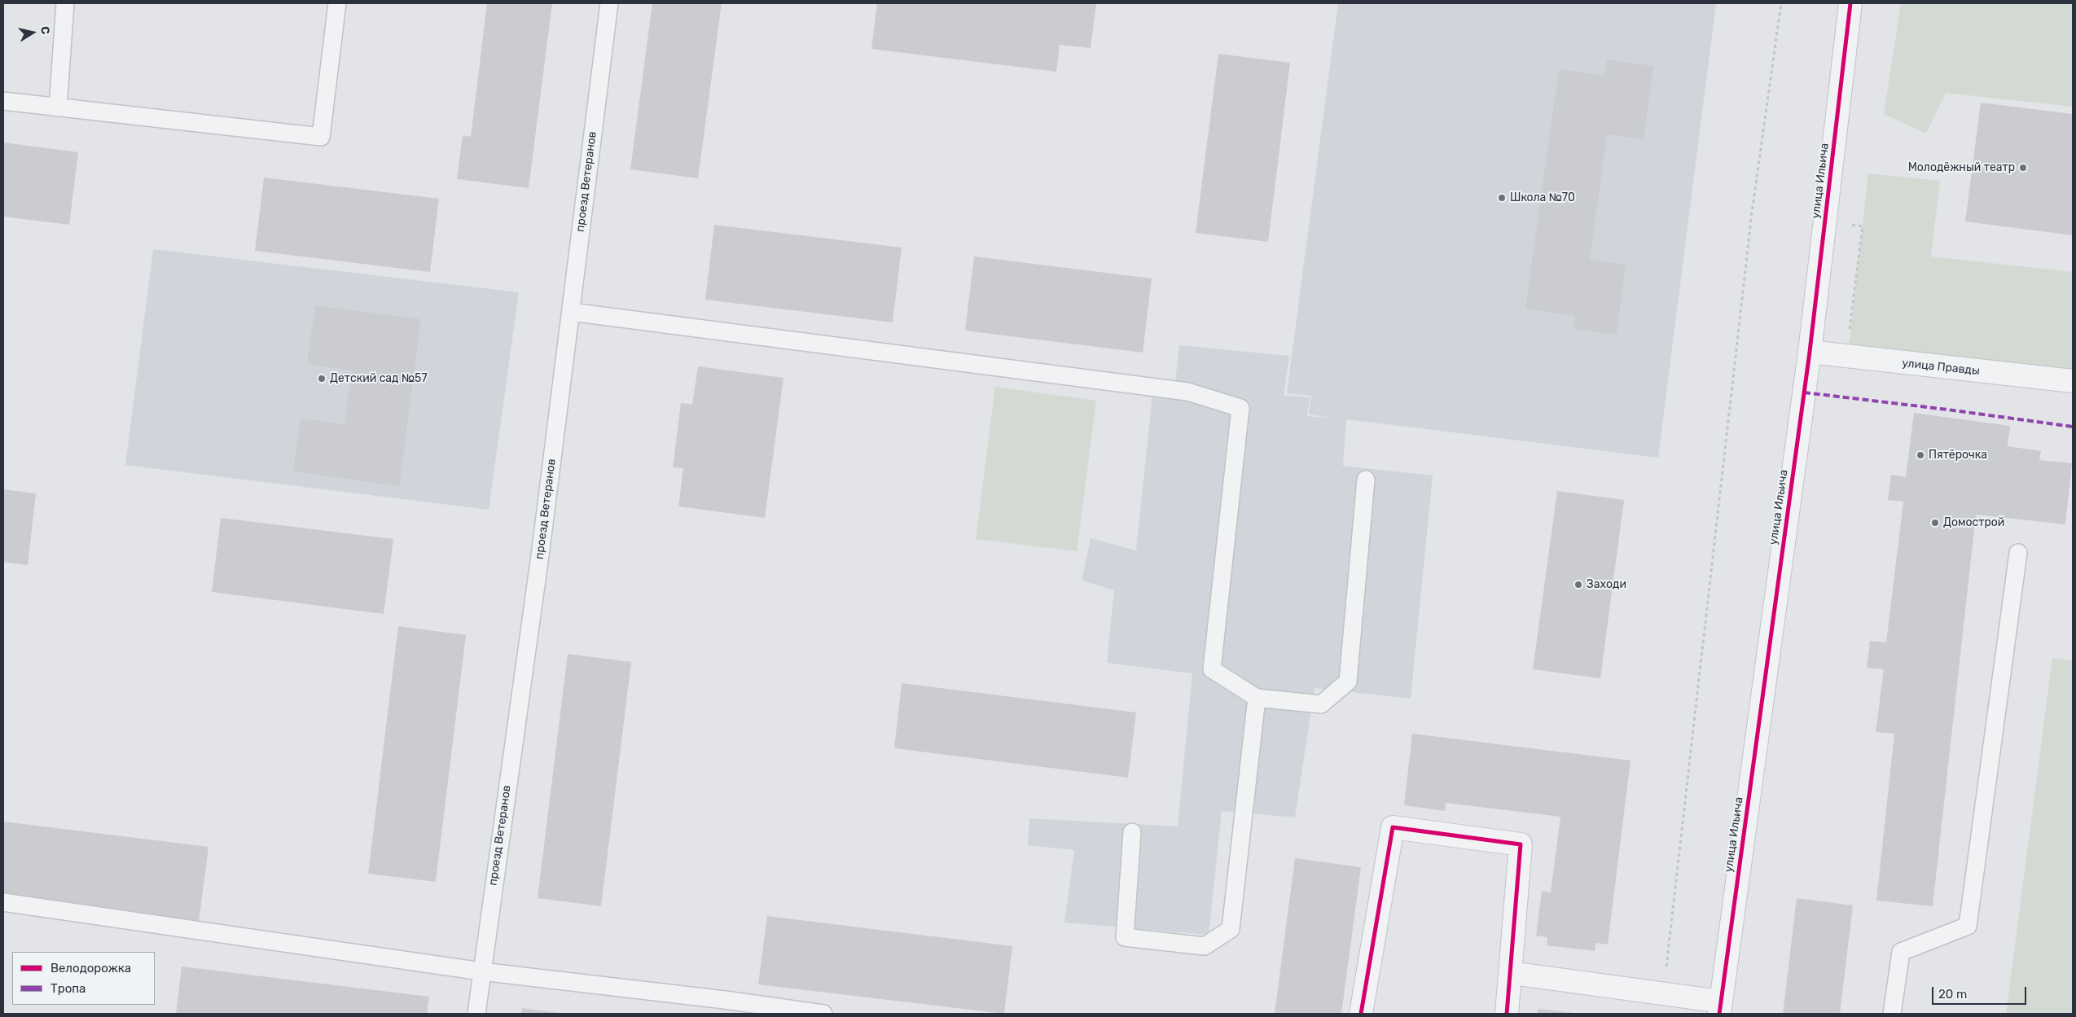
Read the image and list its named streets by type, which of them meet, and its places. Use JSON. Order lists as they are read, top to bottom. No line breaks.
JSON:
{"streets":{"street":["улица Ильича","улица Правды"],"lane":["проезд Ветеранов"]},"crossings":[["улица Ильича","улица Правды"]],"places":["Молодёжный театр","Школа №70","Детский сад №57","Пятёрочка","Домострой","Заходи"],"legend":["Велодорожка","Тропа"],"scale_bar":"20 m","north":"right"}
